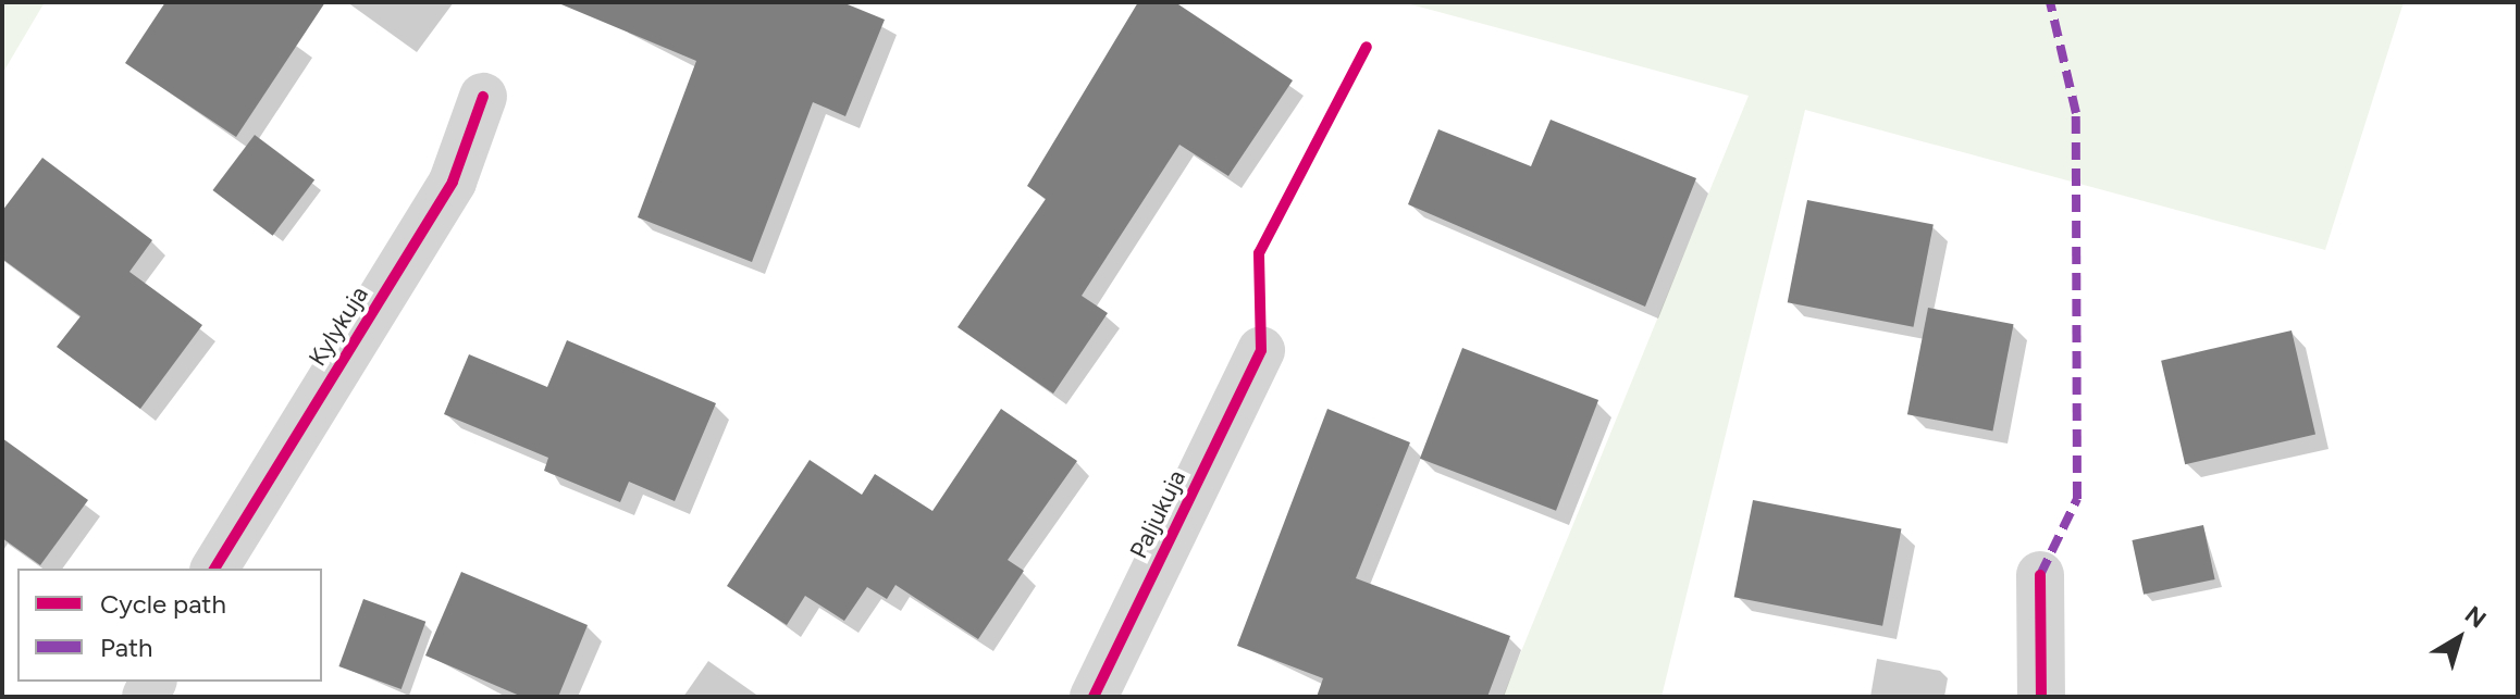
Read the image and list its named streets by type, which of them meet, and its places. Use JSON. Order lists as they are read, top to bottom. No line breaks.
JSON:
{"streets":{"street":["Kylykuja","Paljukuja"]},"legend":["Cycle path","Path"],"north":"top right"}
